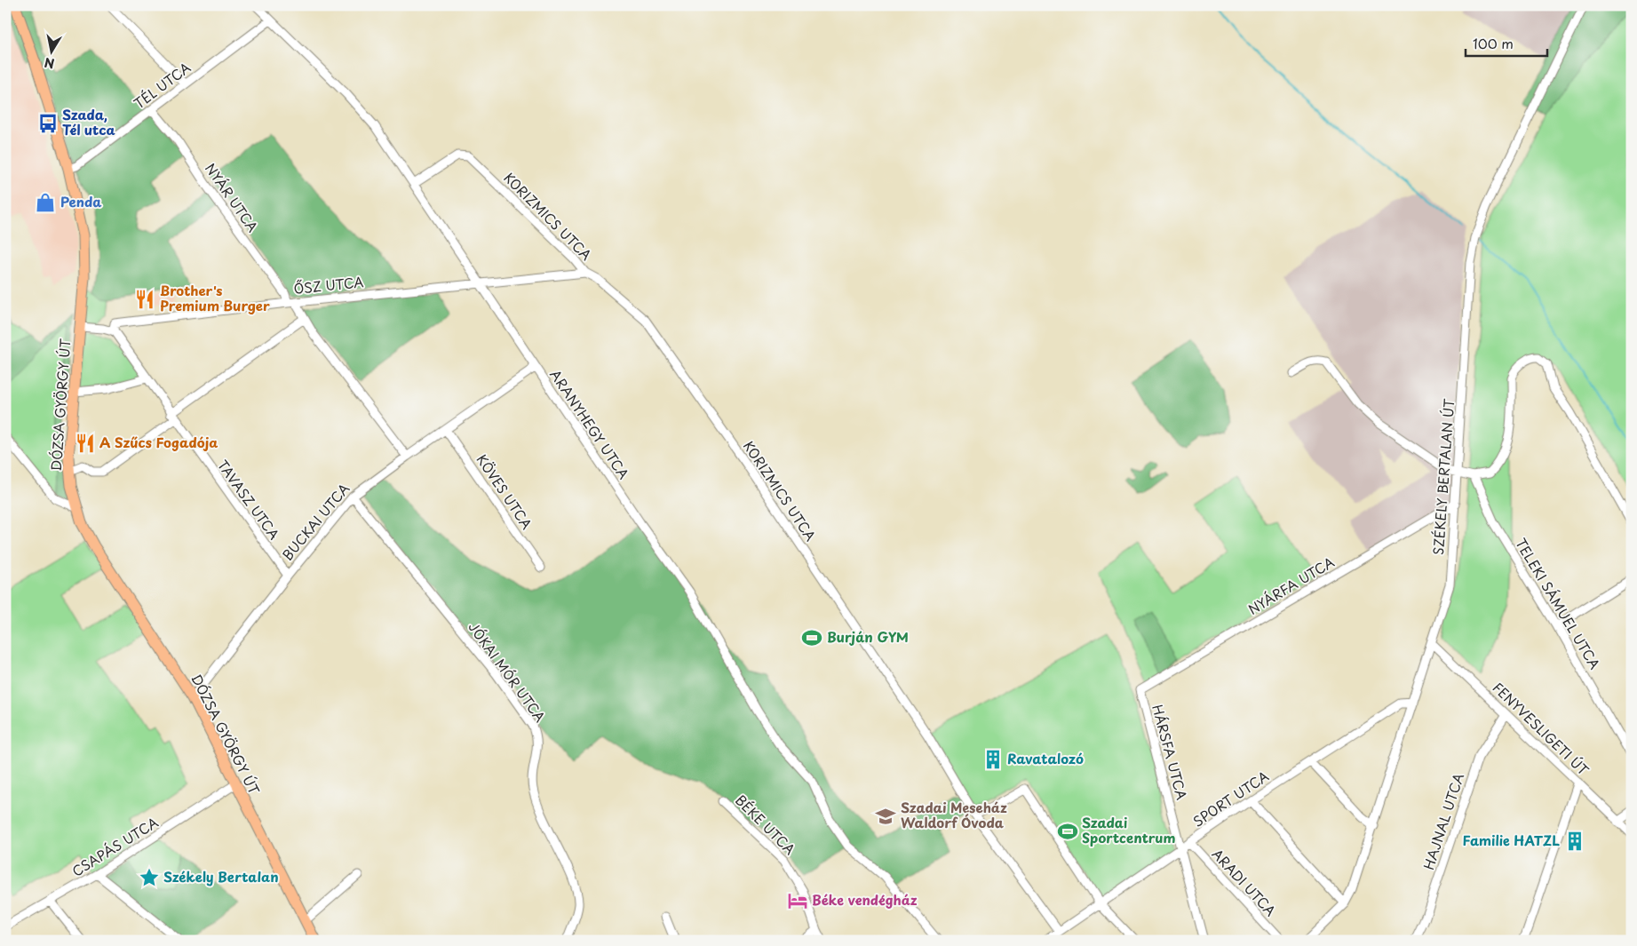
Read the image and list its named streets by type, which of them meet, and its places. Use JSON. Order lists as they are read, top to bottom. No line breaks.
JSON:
{"streets":{"main road":["DÓZSA GYÖRGY ÚT"],"street":["TÉL UTCA","NYÁR UTCA","KORIZMICS UTCA","ŐSZ UTCA","ARANYHEGY UTCA","SZÉKELY BERTALAN ÚT","KÖVES UTCA","TAVASZ UTCA","BUCKAI UTCA","NYÁRFA UTCA","TELEKI SÁMUEL UTCA","JÓKAI MÓR UTCA","FENYVESLIGETI ÚT","HÁRSFA UTCA","SPORT UTCA","HAJNAL UTCA","BÉKE UTCA","CSAPÁS UTCA","ARADI UTCA"]},"crossings":[["TÉL UTCA","NYÁR UTCA"],["TÉL UTCA","DÓZSA GYÖRGY ÚT"],["TÉL UTCA","ARANYHEGY UTCA"],["NYÁR UTCA","ŐSZ UTCA"],["NYÁR UTCA","BUCKAI UTCA"],["KORIZMICS UTCA","ŐSZ UTCA"],["KORIZMICS UTCA","ARANYHEGY UTCA"],["KORIZMICS UTCA","SPORT UTCA"],["ŐSZ UTCA","DÓZSA GYÖRGY ÚT"],["ŐSZ UTCA","ARANYHEGY UTCA"],["ŐSZ UTCA","TAVASZ UTCA"],["DÓZSA GYÖRGY ÚT","BUCKAI UTCA"],["DÓZSA GYÖRGY ÚT","CSAPÁS UTCA"],["ARANYHEGY UTCA","BUCKAI UTCA"],["SZÉKELY BERTALAN ÚT","NYÁRFA UTCA"],["SZÉKELY BERTALAN ÚT","FENYVESLIGETI ÚT"],["SZÉKELY BERTALAN ÚT","SPORT UTCA"],["KÖVES UTCA","BUCKAI UTCA"],["TAVASZ UTCA","BUCKAI UTCA"],["BUCKAI UTCA","JÓKAI MÓR UTCA"],["NYÁRFA UTCA","HÁRSFA UTCA"],["FENYVESLIGETI ÚT","HAJNAL UTCA"],["HÁRSFA UTCA","SPORT UTCA"],["SPORT UTCA","ARADI UTCA"]],"places":{"bus stop":["Szada, Tél utca"],"shop":["Penda"],"restaurant":["Brother's Premium Burger","A Szűcs Fogadója"],"sports":["Burján GYM","Szadai Sportcentrum"],"building":["Ravatalozó","Familie HATZL"],"school or university":["Szadai Meseház Waldorf Óvoda"],"place":["Székely Bertalan"],"hotel":["Béke vendégház"]},"scale_bar":"100 m","north":"bottom"}
